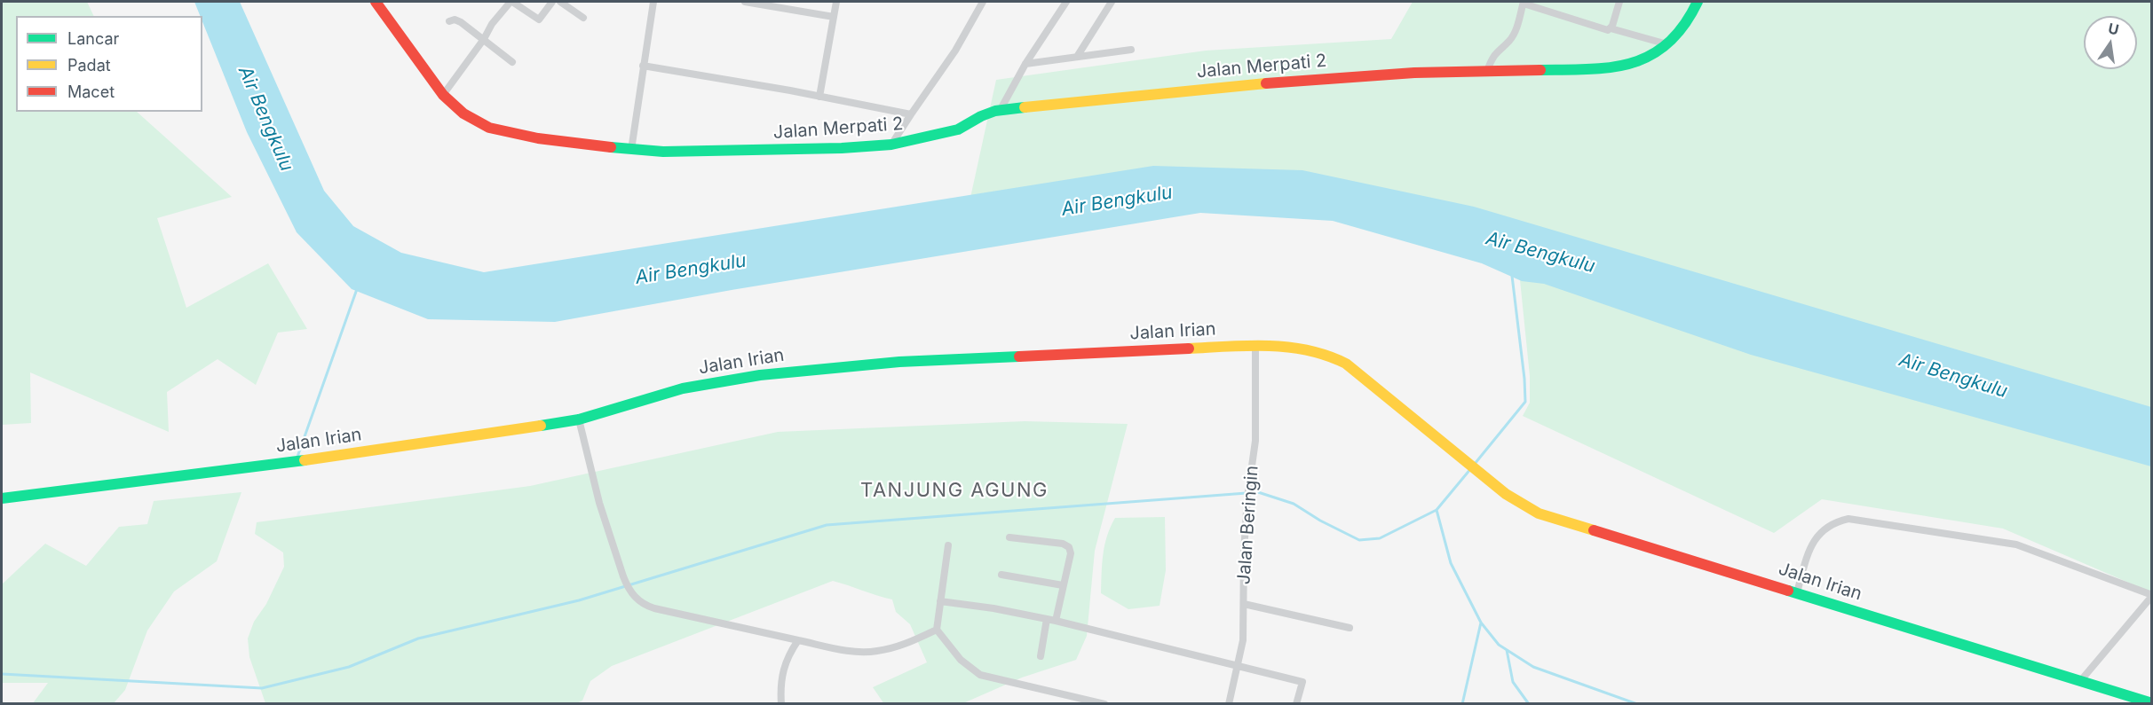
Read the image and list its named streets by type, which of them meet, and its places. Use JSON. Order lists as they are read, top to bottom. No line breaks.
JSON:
{"streets":{"main road":["Jalan Merpati 2","Jalan Irian"],"street":["Jalan Beringin"]},"crossings":[["Jalan Irian","Jalan Beringin"]],"districts":["TANJUNG AGUNG"],"water":["Air Bengkulu"],"legend":["Lancar","Padat","Macet"],"north":"top"}
